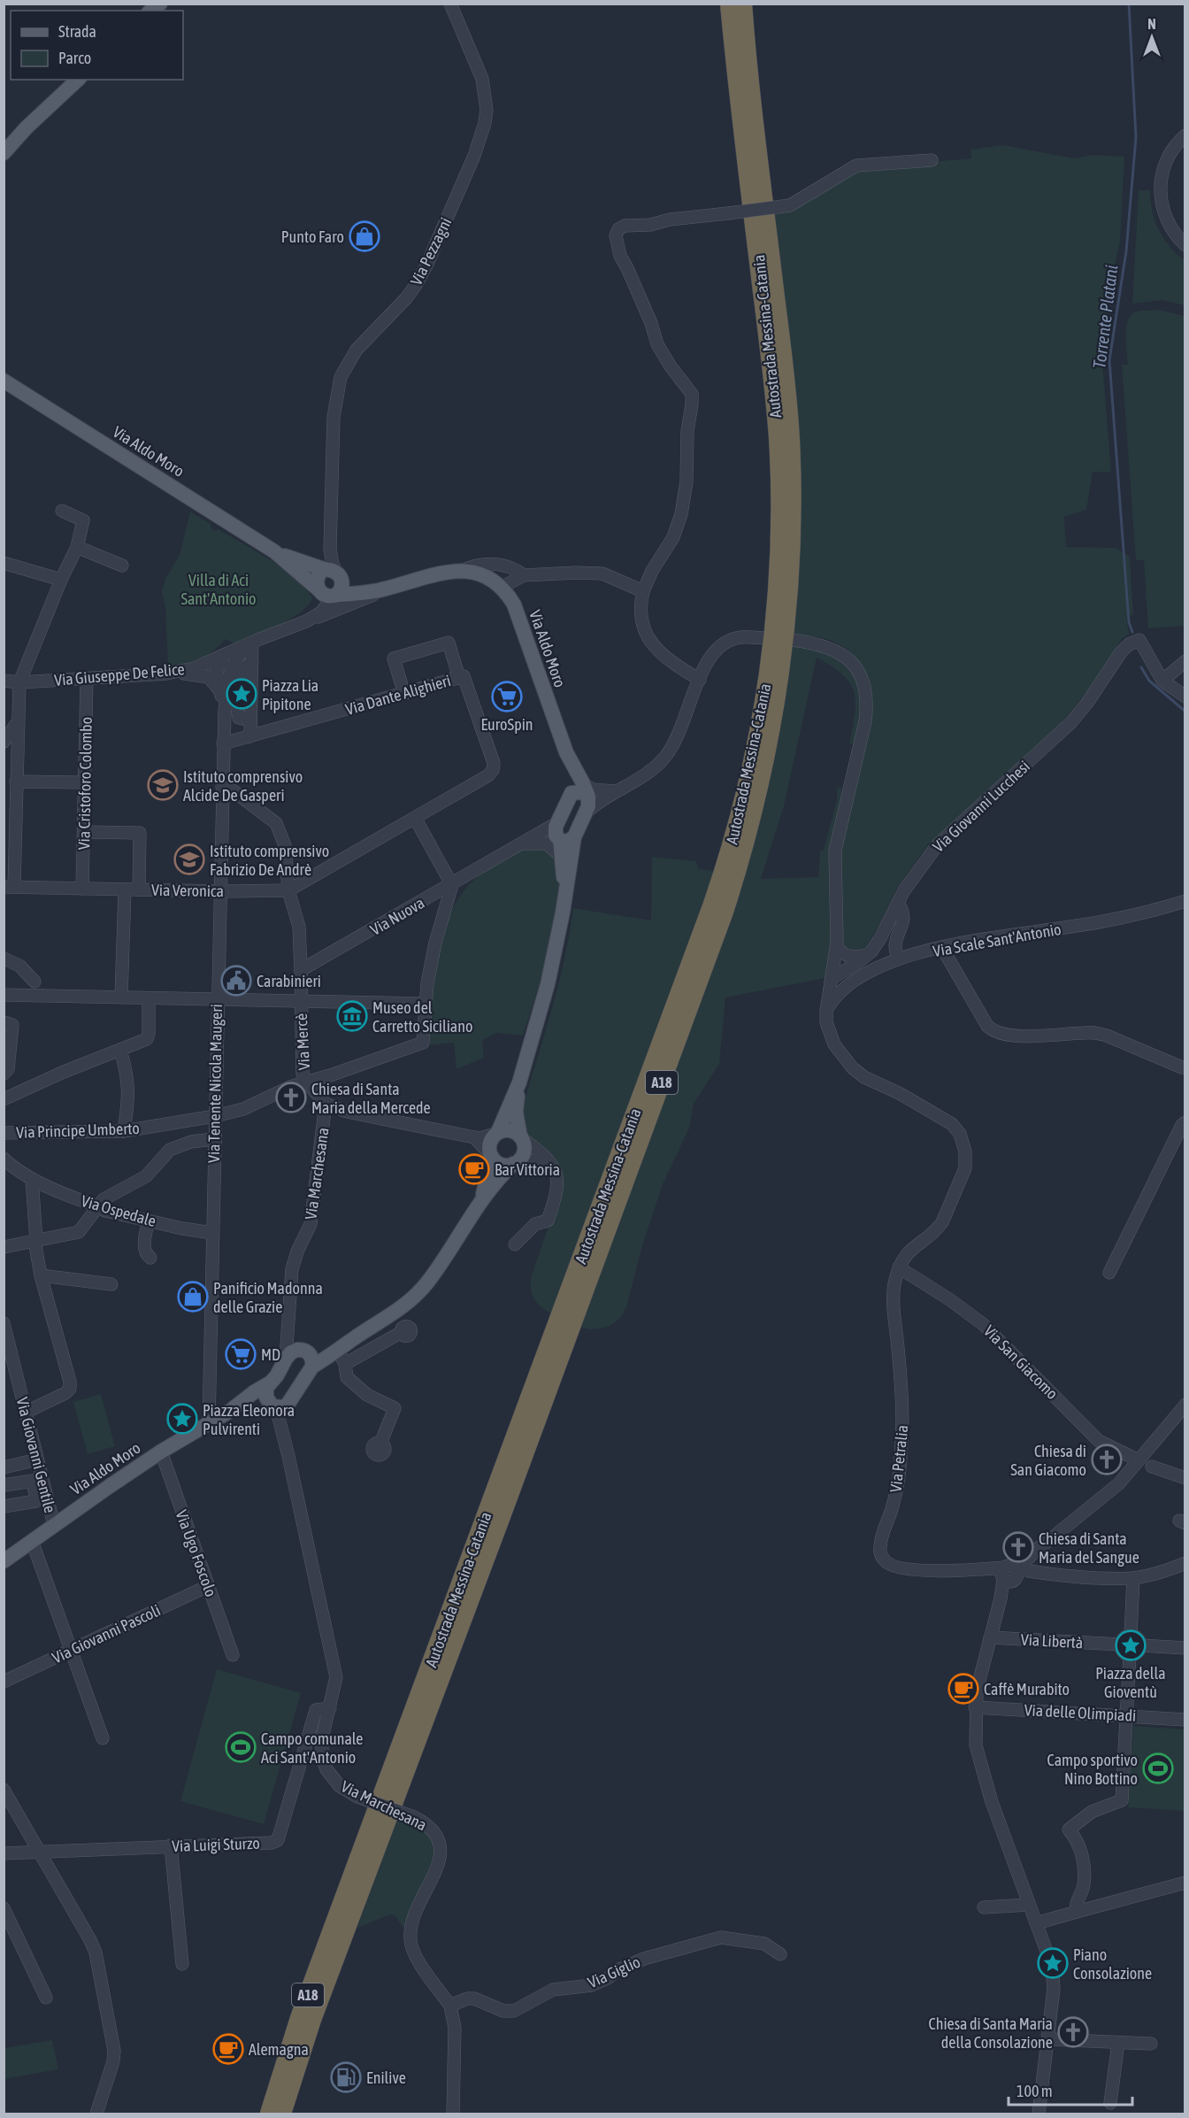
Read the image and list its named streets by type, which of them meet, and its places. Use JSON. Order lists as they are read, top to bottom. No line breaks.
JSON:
{"streets":{"highway":["Autostrada Messina-Catania","A18"],"main road":["Via Aldo Moro"],"street":["Via Pezzagni","Via Giuseppe De Felice","Via Dante Alighieri","Via Cristoforo Colombo","Via Giovanni Lucchesi","Via Veronica","Via Nuova","Via Scale Sant'Antonio","Via Mercè","Via Tenente Nicola Maugeri","Via Principe Umberto","Via Marchesana","Via Ospedale","Via San Giacomo","Via Giovanni Gentile","Via Petralia","Via Ugo Foscolo","Via Giovanni Pascoli","Via Libertà","Via delle Olimpiadi","Via Luigi Sturzo","Via Giglio"]},"crossings":[["Via Aldo Moro","Via Tenente Nicola Maugeri"],["Via Aldo Moro","Via Giovanni Gentile"],["Via Aldo Moro","Via Ugo Foscolo"],["Via Giuseppe De Felice","Via Cristoforo Colombo"],["Via Dante Alighieri","Via Veronica"],["Via Dante Alighieri","Via Tenente Nicola Maugeri"],["Via Cristoforo Colombo","Via Veronica"],["Via Veronica","Via Tenente Nicola Maugeri"],["Via Nuova","Via Principe Umberto"],["Via Scale Sant'Antonio","Via San Giacomo"],["Via Scale Sant'Antonio","Via Petralia"],["Via Mercè","Via Principe Umberto"],["Via Tenente Nicola Maugeri","Via Principe Umberto"],["Via Tenente Nicola Maugeri","Via Ospedale"],["Via Marchesana","Via Luigi Sturzo"],["Via Marchesana","Via Giglio"],["Via San Giacomo","Via Petralia"],["Via Ugo Foscolo","Via Giovanni Pascoli"]],"water":["Torrente Platani"],"parks":["Villa di Aci Sant'Antonio"],"places":{"shop":["Punto Faro","Panificio Madonna delle Grazie"],"place":["Piazza Lia Pipitone","Piazza Eleonora Pulvirenti","Piazza della Gioventù","Piano Consolazione"],"supermarket":["EuroSpin","MD"],"school or university":["Istituto comprensivo Alcide De Gasperi","Istituto comprensivo Fabrizio De Andrè"],"public building":["Carabinieri"],"museum":["Museo del Carretto Siciliano"],"church":["Chiesa di Santa Maria della Mercede","Chiesa di San Giacomo","Chiesa di Santa Maria del Sangue","Chiesa di Santa Maria della Consolazione"],"cafe":["Bar Vittoria","Caffè Murabito","Alemagna"],"sports":["Campo comunale Aci Sant'Antonio","Campo sportivo Nino Bottino"],"fuel station":["Enilive"]},"legend":["Strada","Parco"],"scale_bar":"100 m","north":"top"}
